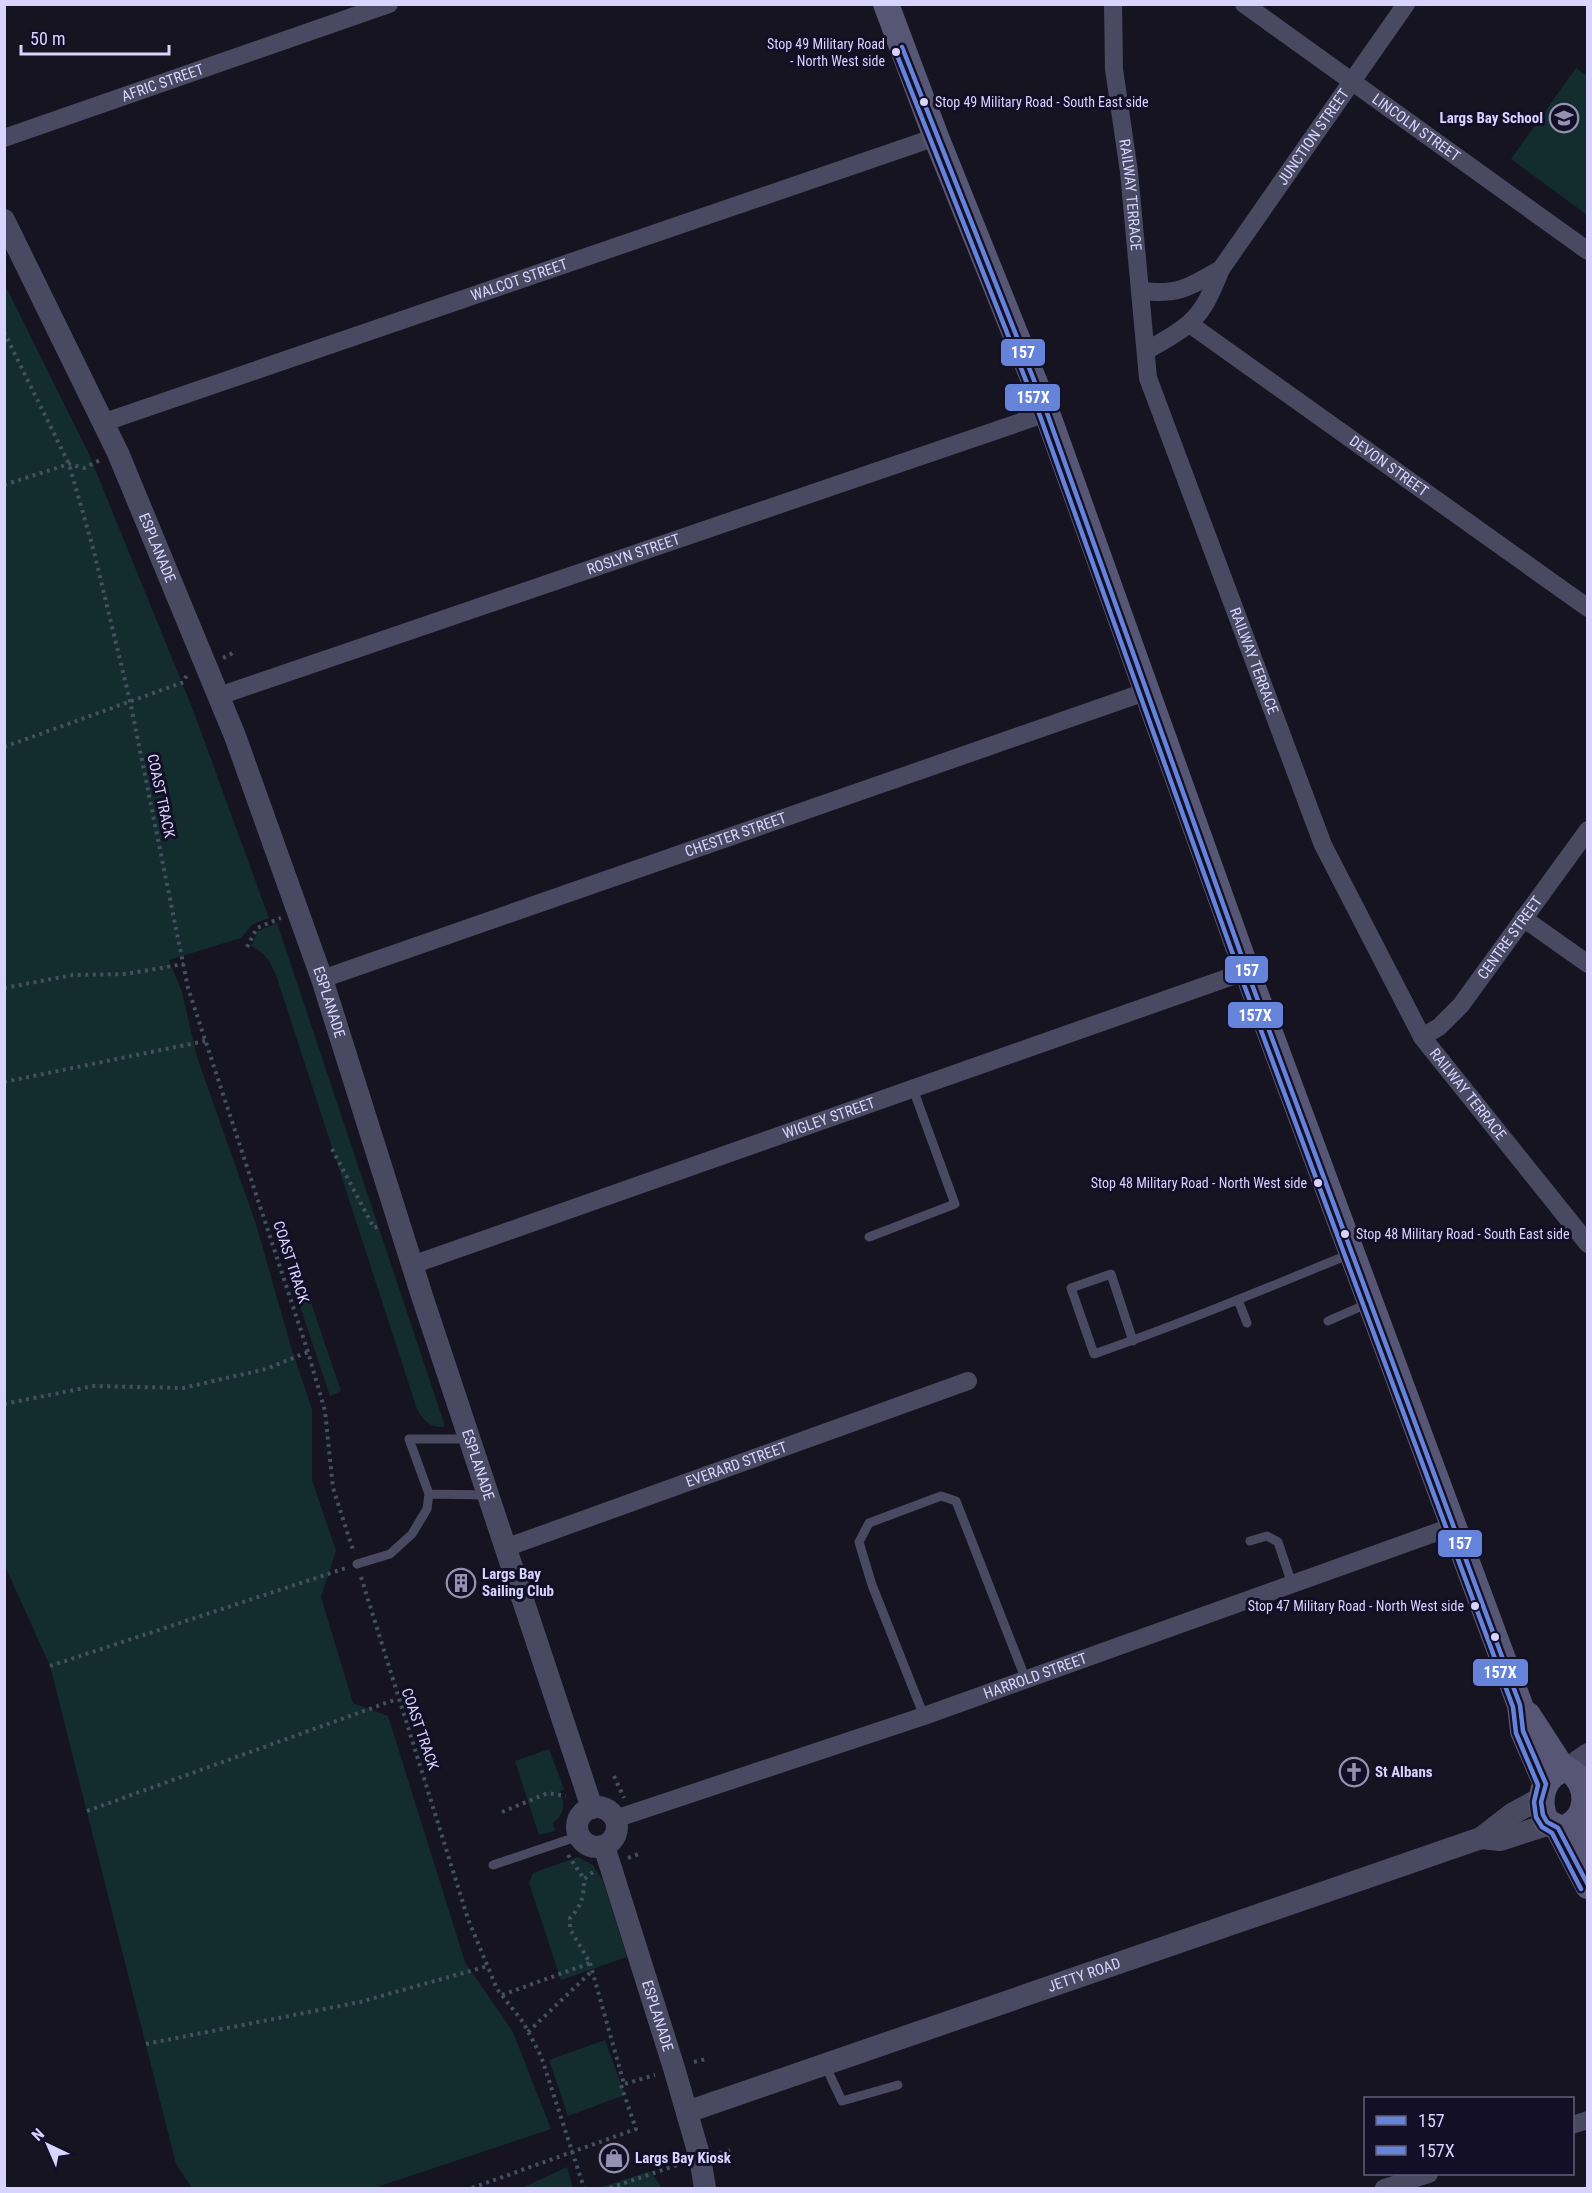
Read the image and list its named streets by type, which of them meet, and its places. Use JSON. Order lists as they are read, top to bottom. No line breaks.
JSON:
{"streets":{"street":["AFRIC STREET","LINCOLN STREET","JUNCTION STREET","RAILWAY TERRACE","WALCOT STREET","DEVON STREET","ESPLANADE","ROSLYN STREET","CHESTER STREET","CENTRE STREET","WIGLEY STREET","EVERARD STREET","HARROLD STREET","JETTY ROAD"],"path":["COAST TRACK"]},"crossings":[["LINCOLN STREET","JUNCTION STREET"],["JUNCTION STREET","RAILWAY TERRACE"],["JUNCTION STREET","DEVON STREET"],["RAILWAY TERRACE","CENTRE STREET"],["WALCOT STREET","ESPLANADE"],["ESPLANADE","ROSLYN STREET"],["ESPLANADE","CHESTER STREET"],["ESPLANADE","WIGLEY STREET"],["ESPLANADE","EVERARD STREET"],["ESPLANADE","JETTY ROAD"]],"places":{"other":["Stop 49 Military Road - North West side","Stop 49 Military Road - South East side","Stop 48 Military Road - North West side","Stop 48 Military Road - South East side","Stop 47 Military Road - North West side"],"school or university":["Largs Bay School"],"building":["Largs Bay Sailing Club"],"church":["St Albans"],"shop":["Largs Bay Kiosk"]},"lines":["transit line 157","transit line 157X"],"legend":["157","157X"],"scale_bar":"50 m","north":"top left"}
